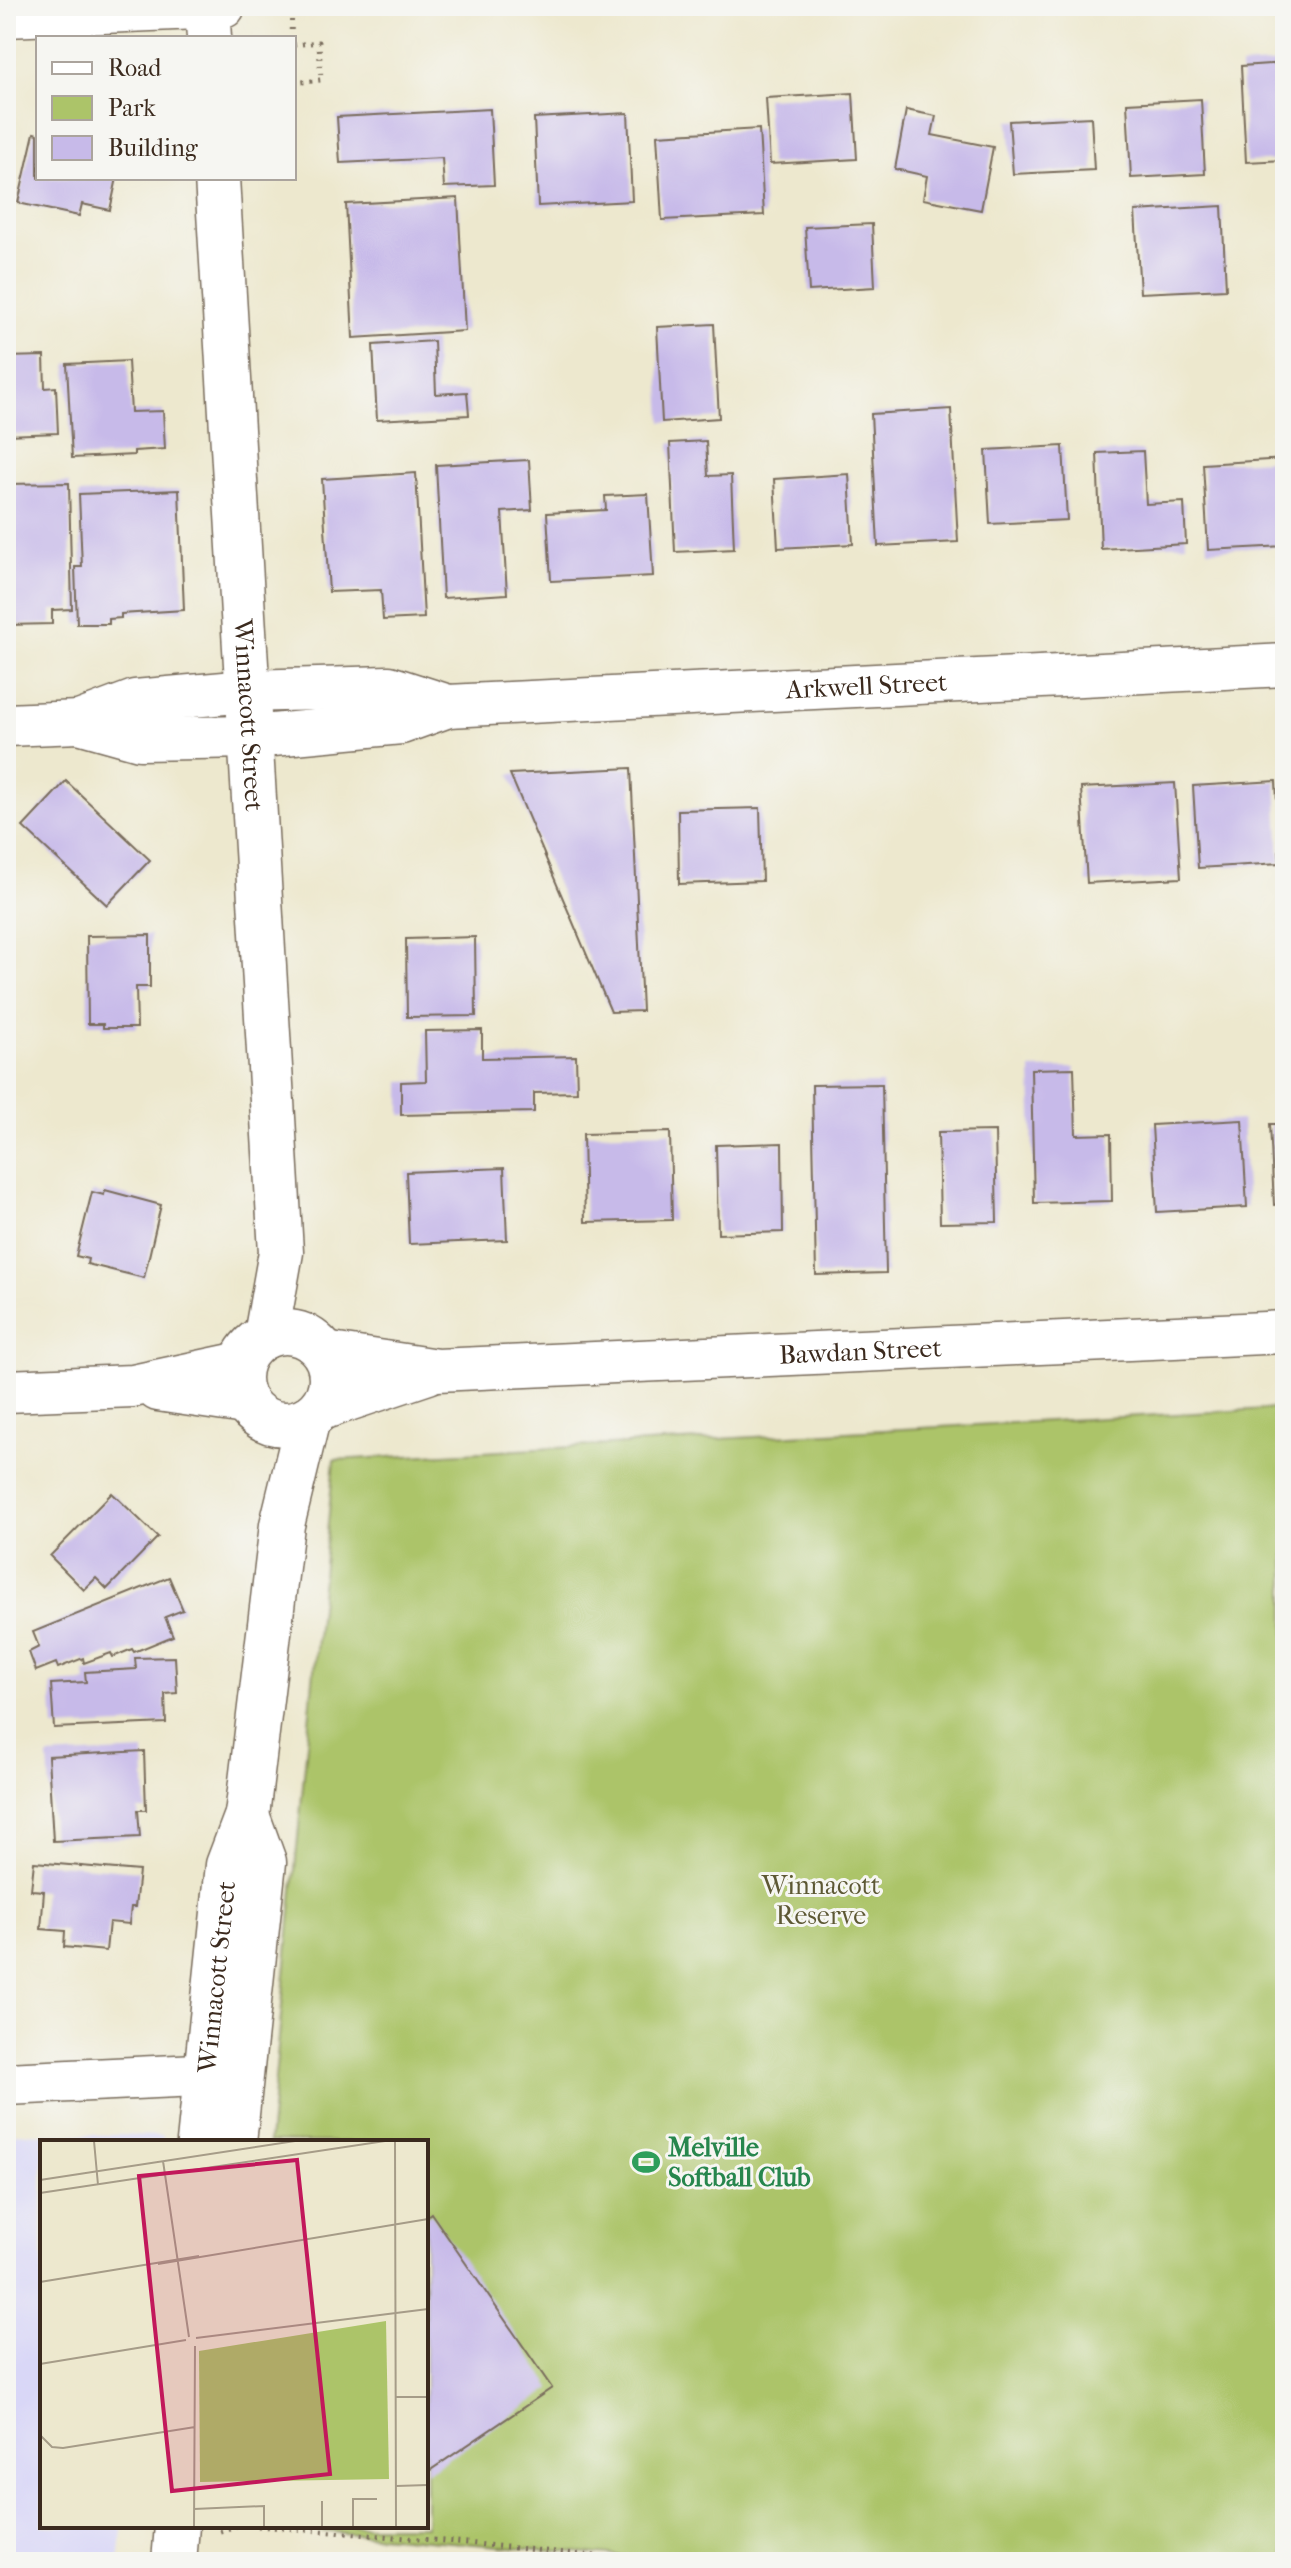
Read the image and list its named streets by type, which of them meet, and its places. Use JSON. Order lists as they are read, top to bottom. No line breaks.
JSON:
{"streets":{"main road":["Winnacott Street"],"street":["Arkwell Street","Bawdan Street"]},"crossings":[["Arkwell Street","Winnacott Street"],["Winnacott Street","Bawdan Street"]],"parks":["Winnacott Reserve"],"places":{"sports":["Melville Softball Club"]},"legend":["Road","Park","Building"]}
